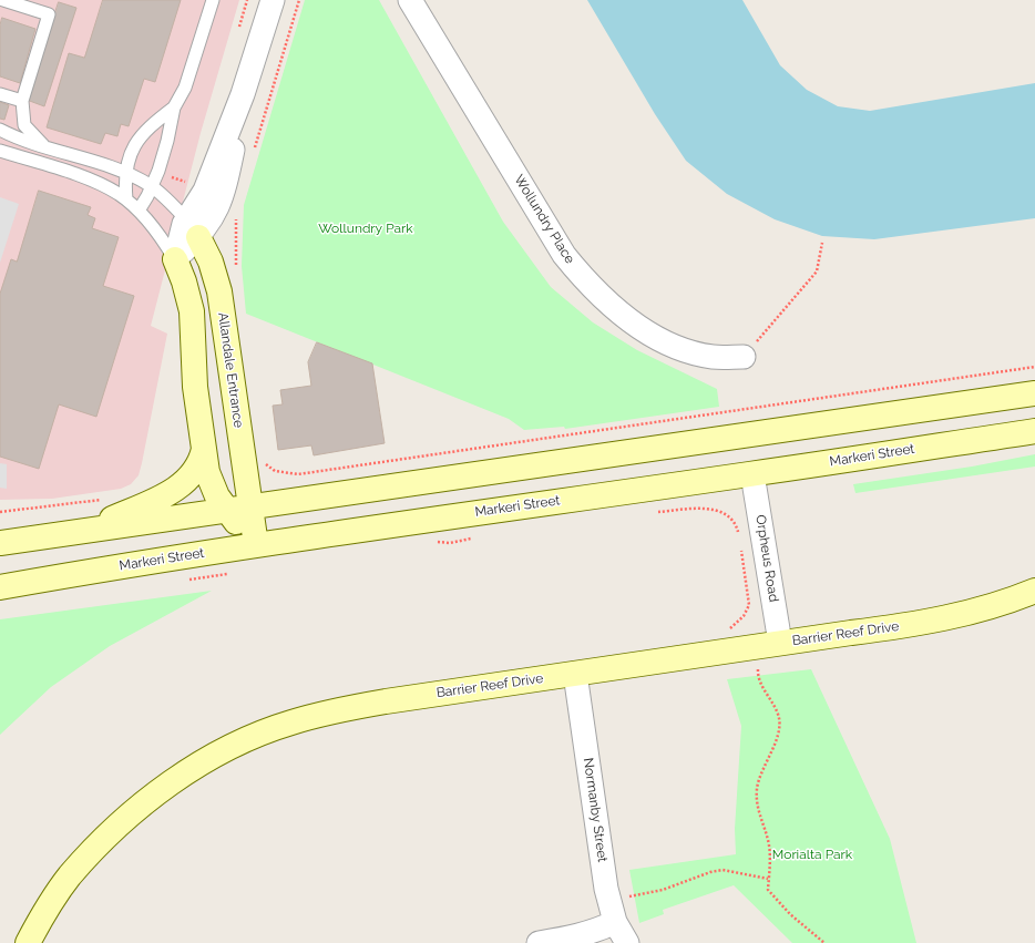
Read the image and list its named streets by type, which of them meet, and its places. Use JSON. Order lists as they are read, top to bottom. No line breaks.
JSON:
{"streets":{"main road":["Allandale Entrance","Markeri Street","Barrier Reef Drive"],"street":["Wollundry Place","Orpheus Road","Normanby Street"]},"crossings":[["Allandale Entrance","Markeri Street"],["Markeri Street","Orpheus Road"],["Orpheus Road","Barrier Reef Drive"],["Barrier Reef Drive","Normanby Street"]],"parks":["Wollundry Park","Morialta Park"]}
